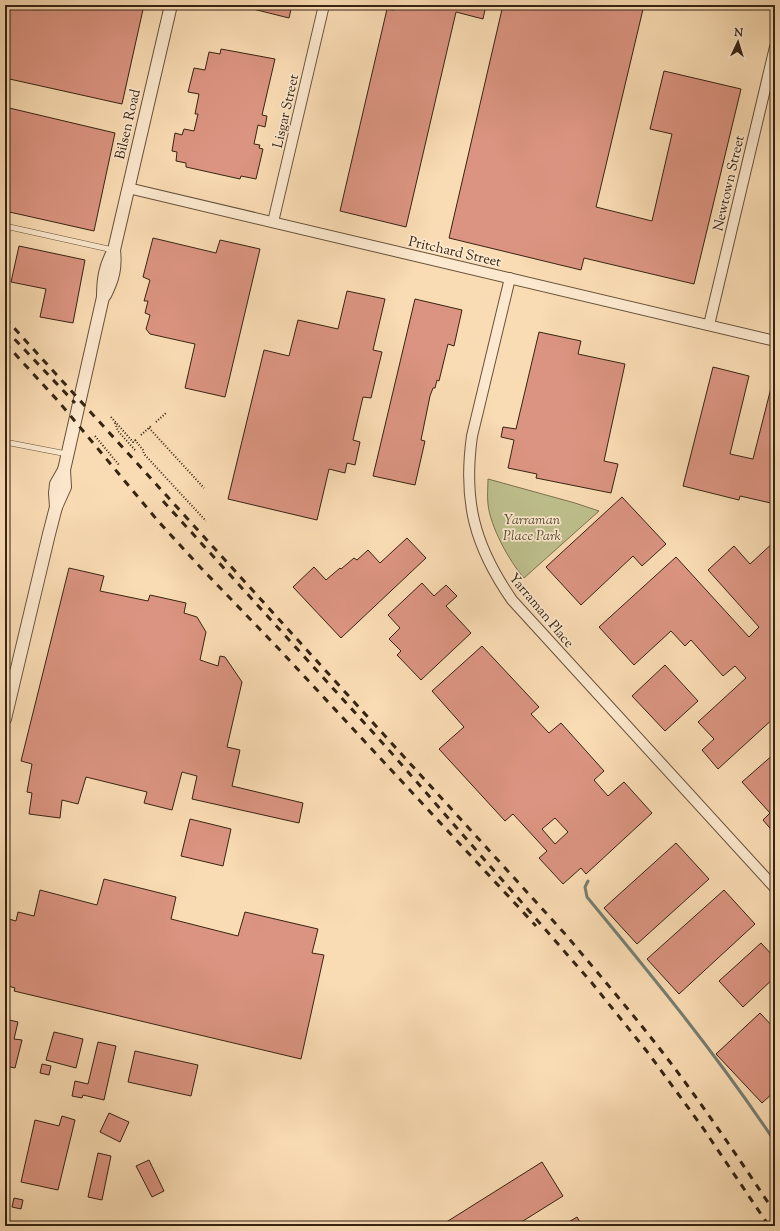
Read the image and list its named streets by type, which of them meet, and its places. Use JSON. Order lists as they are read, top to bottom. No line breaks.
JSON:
{"streets":{"street":["Lisgar Street","Bilsen Road","Newtown Street","Pritchard Street","Yarraman Place"]},"crossings":[["Lisgar Street","Pritchard Street"],["Bilsen Road","Pritchard Street"],["Newtown Street","Pritchard Street"],["Pritchard Street","Yarraman Place"]],"parks":["Yarraman Place Park"],"north":"top"}
